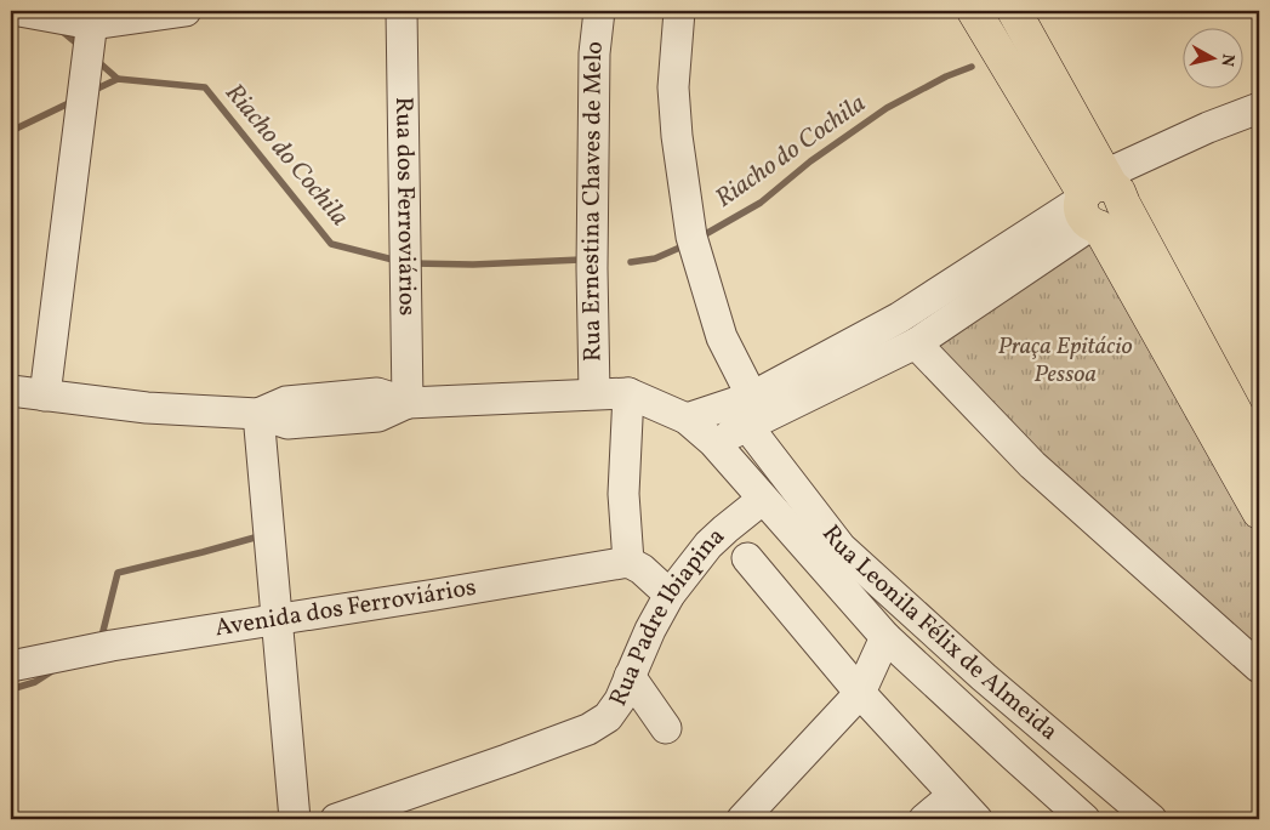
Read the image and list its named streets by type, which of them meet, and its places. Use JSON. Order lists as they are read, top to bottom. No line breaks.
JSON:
{"streets":{"street":["Rua Ernestina Chaves de Melo","Rua dos Ferroviários","Avenida dos Ferroviários","Rua Padre Ibiapina","Rua Leonila Félix de Almeida"]},"water":["Riacho do Cochila"],"parks":["Praça Epitácio Pessoa"],"north":"right"}
